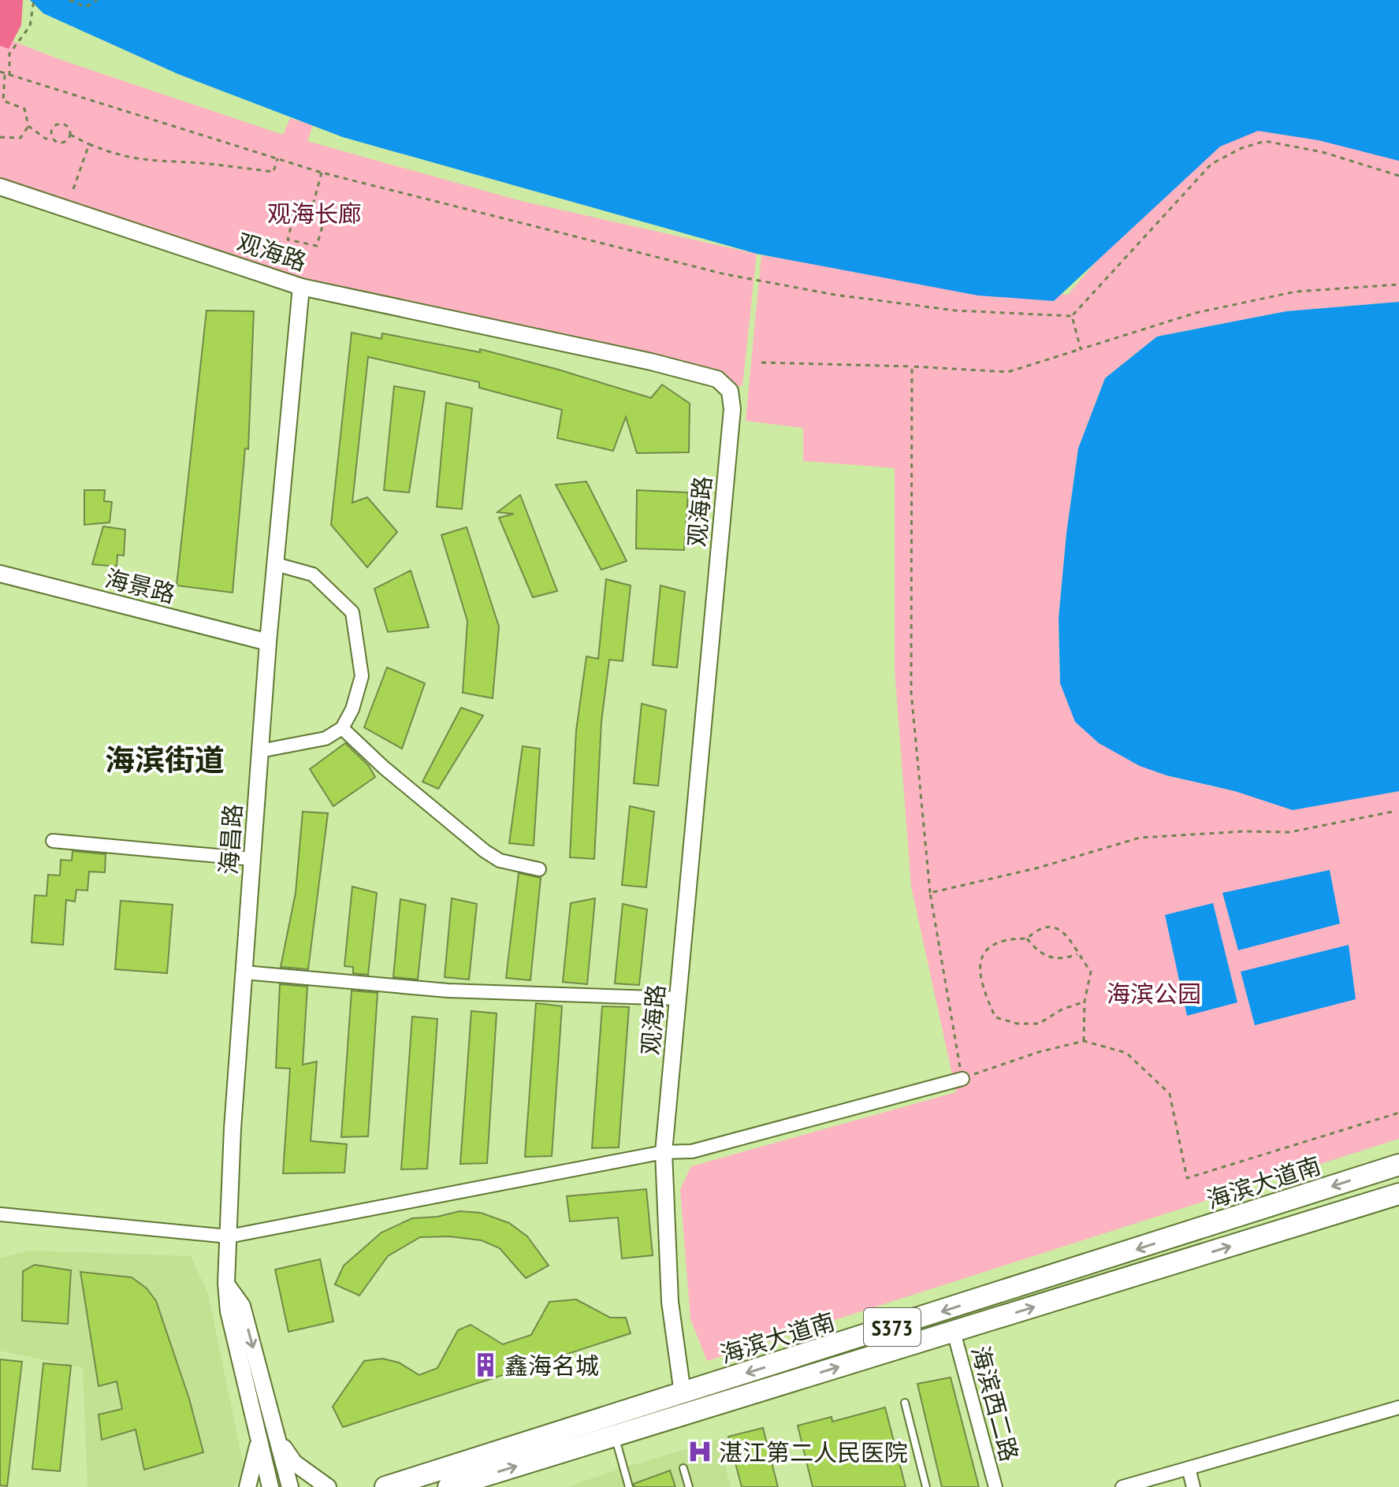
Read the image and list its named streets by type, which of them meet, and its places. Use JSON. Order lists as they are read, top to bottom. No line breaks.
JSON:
{"streets":{"main road":["海滨大道南","S373"],"street":["观海路","海景路","海昌路","海滨西二路"]},"crossings":[["观海路","海昌路"],["观海路","海滨大道南"],["海景路","海昌路"],["海滨大道南","海滨西二路"]],"districts":["海滨街道"],"parks":["观海长廊","海滨公园"],"places":{"building":["鑫海名城"],"hospital":["湛江第二人民医院"]}}
